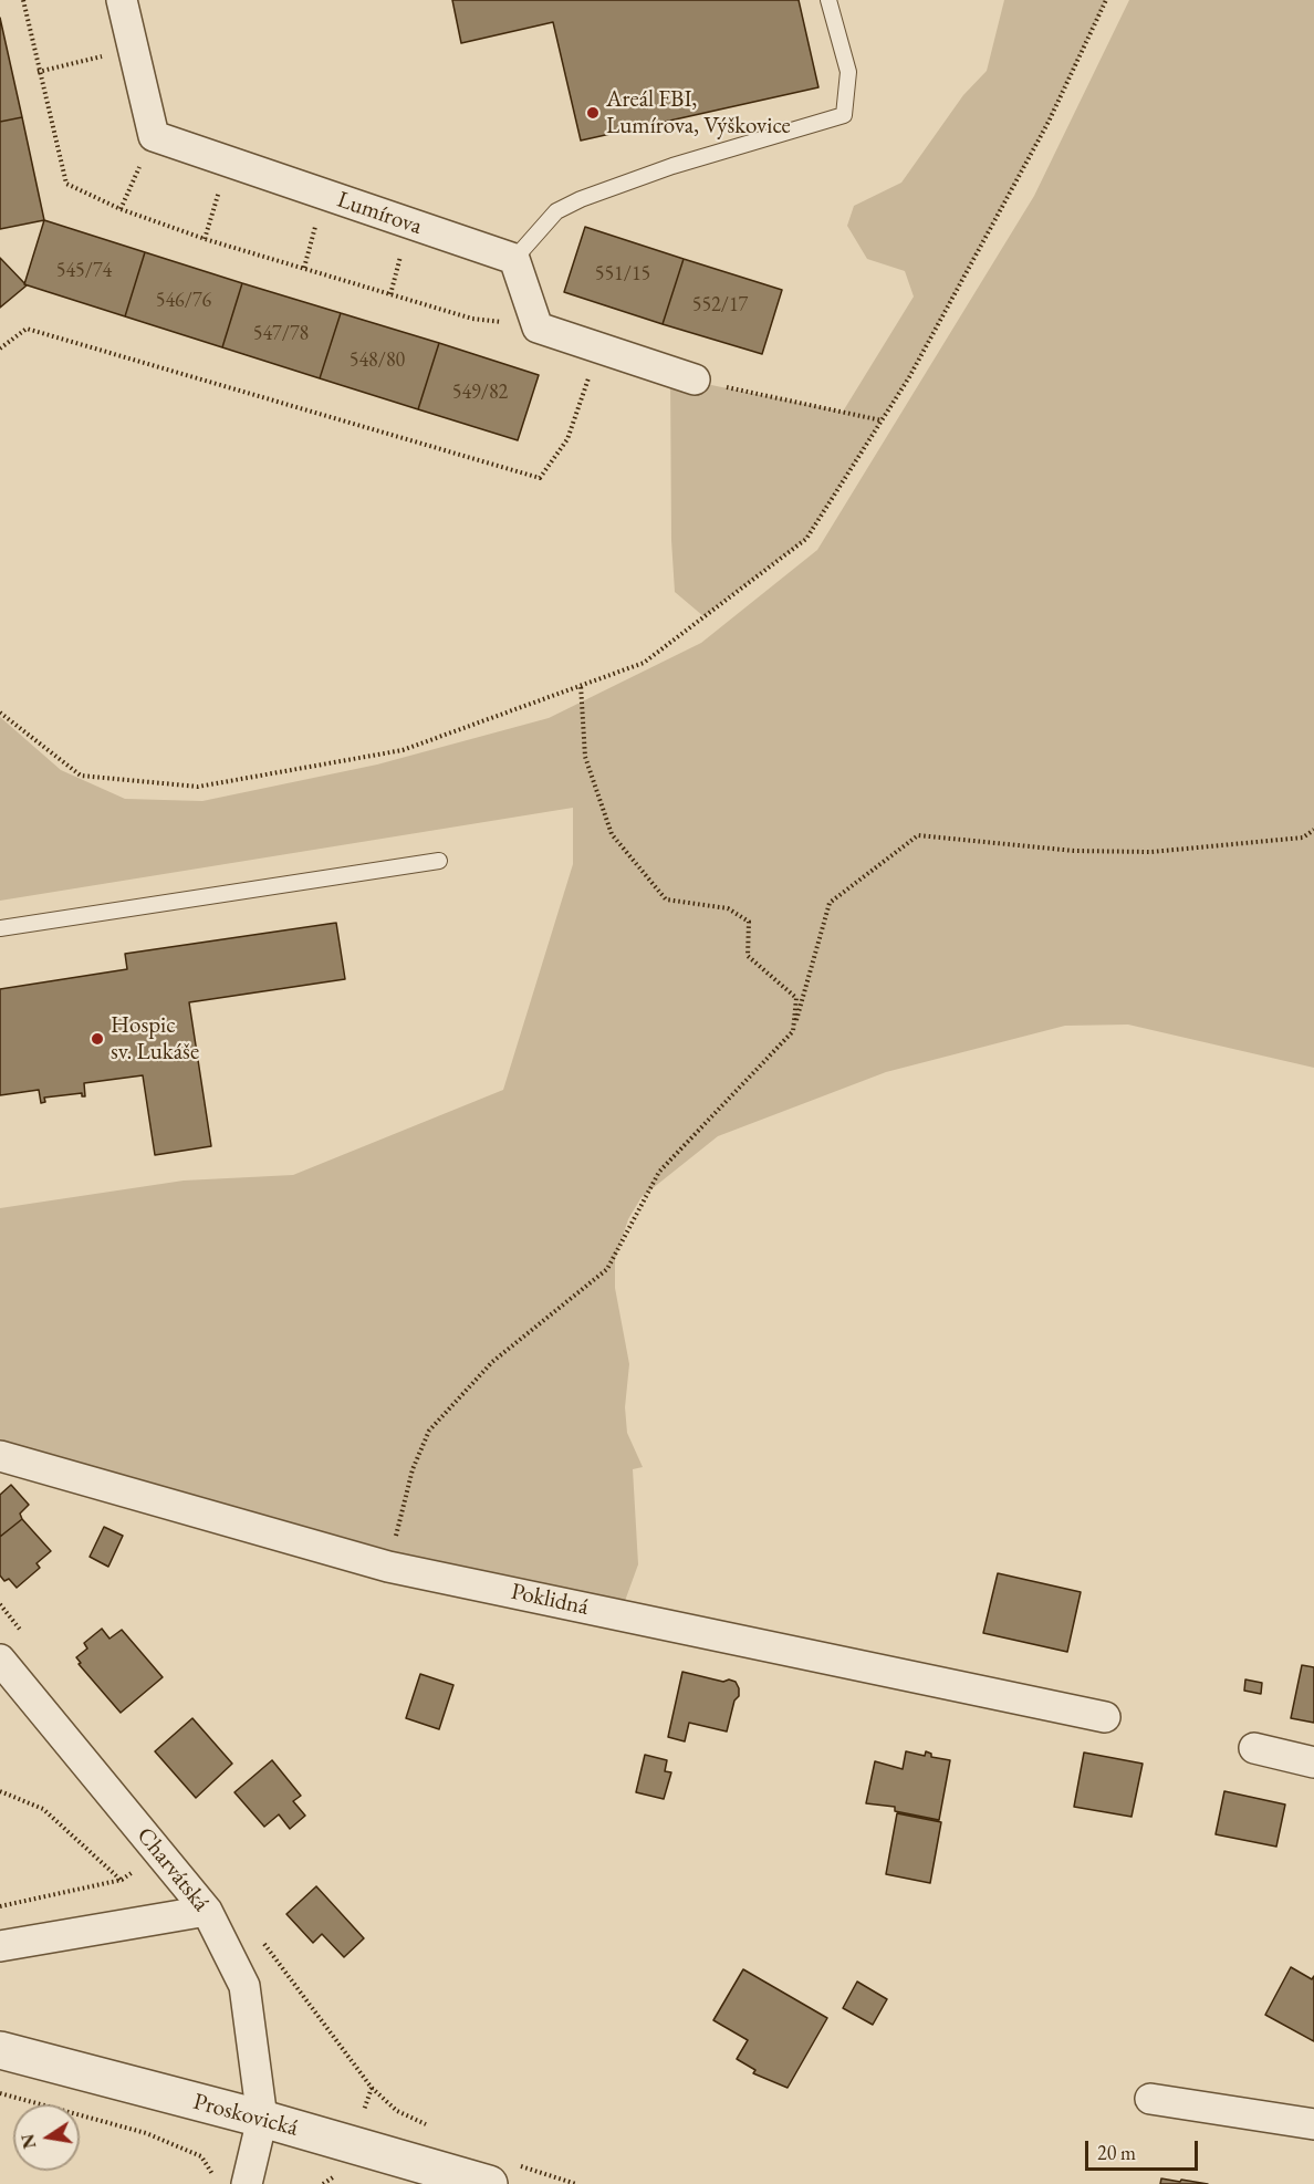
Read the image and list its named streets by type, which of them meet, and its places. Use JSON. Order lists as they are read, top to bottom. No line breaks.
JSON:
{"streets":{"street":["Lumírova","Poklidná","Charvátská","Proskovická"]},"crossings":[["Charvátská","Proskovická"]],"places":["Areál FBI, Lumírova, Výškovice","Hospic sv. Lukáše"],"house_numbers":["545/74","551/15","546/76","552/17","547/78","548/80","549/82"],"scale_bar":"20 m","north":"left"}
